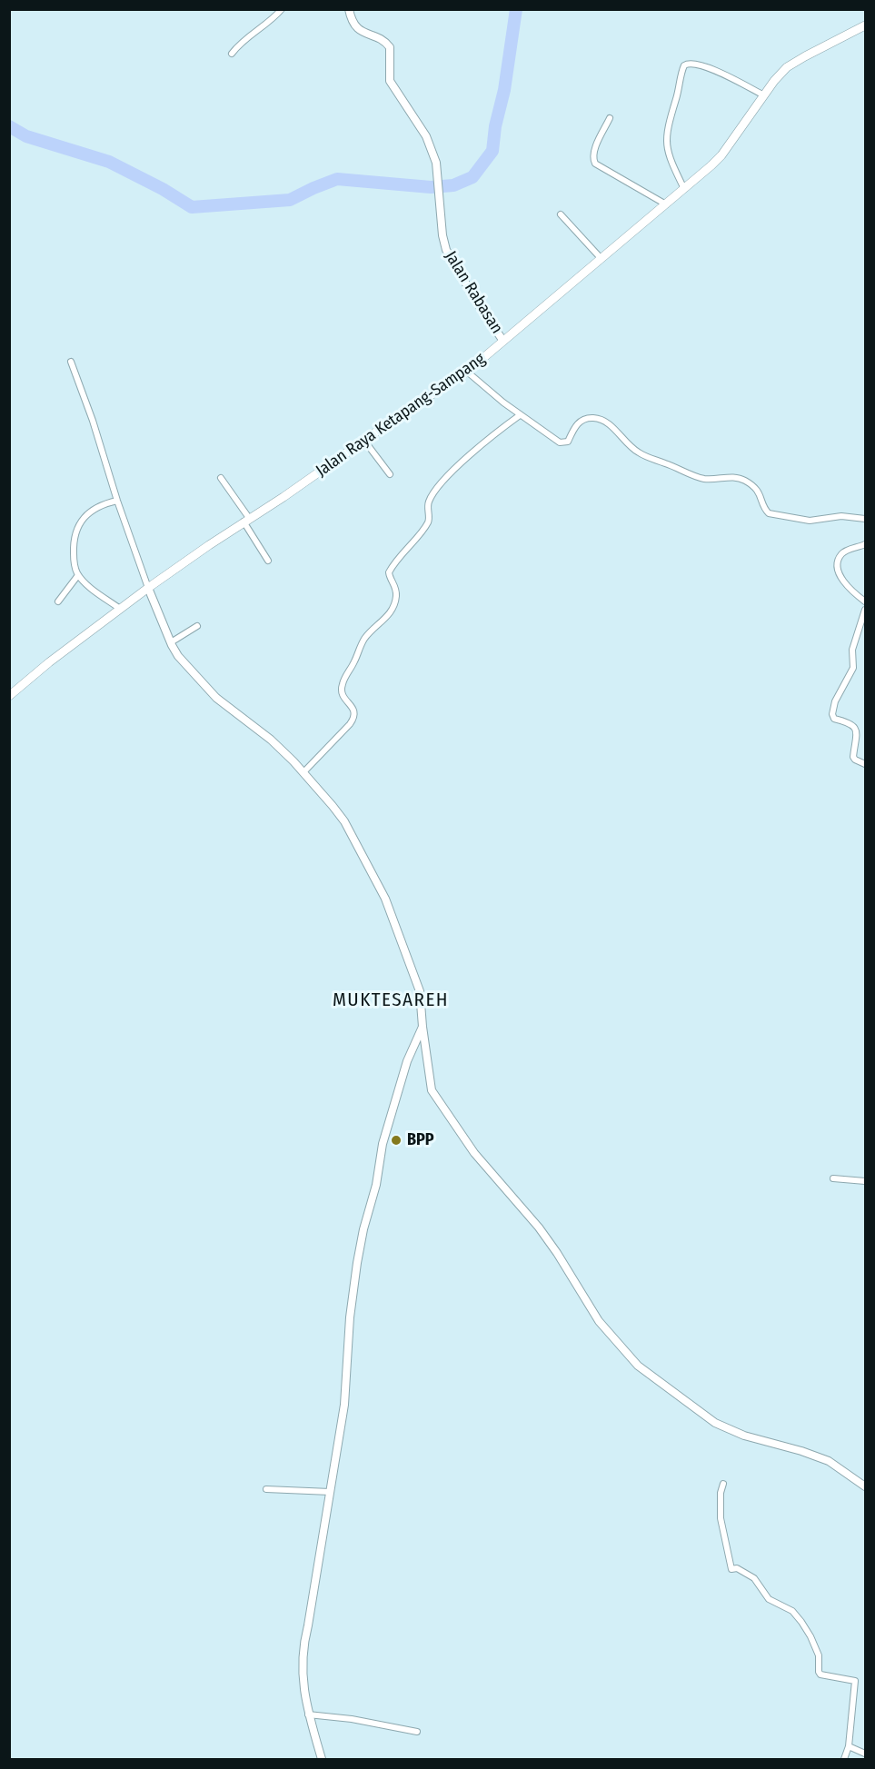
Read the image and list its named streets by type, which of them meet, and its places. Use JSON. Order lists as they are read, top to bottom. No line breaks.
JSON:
{"streets":{"main road":["Jalan Rabasan","Jalan Raya Ketapang-Sampang"]},"crossings":[["Jalan Rabasan","Jalan Raya Ketapang-Sampang"]],"districts":["MUKTESAREH"],"places":["BPP"]}
